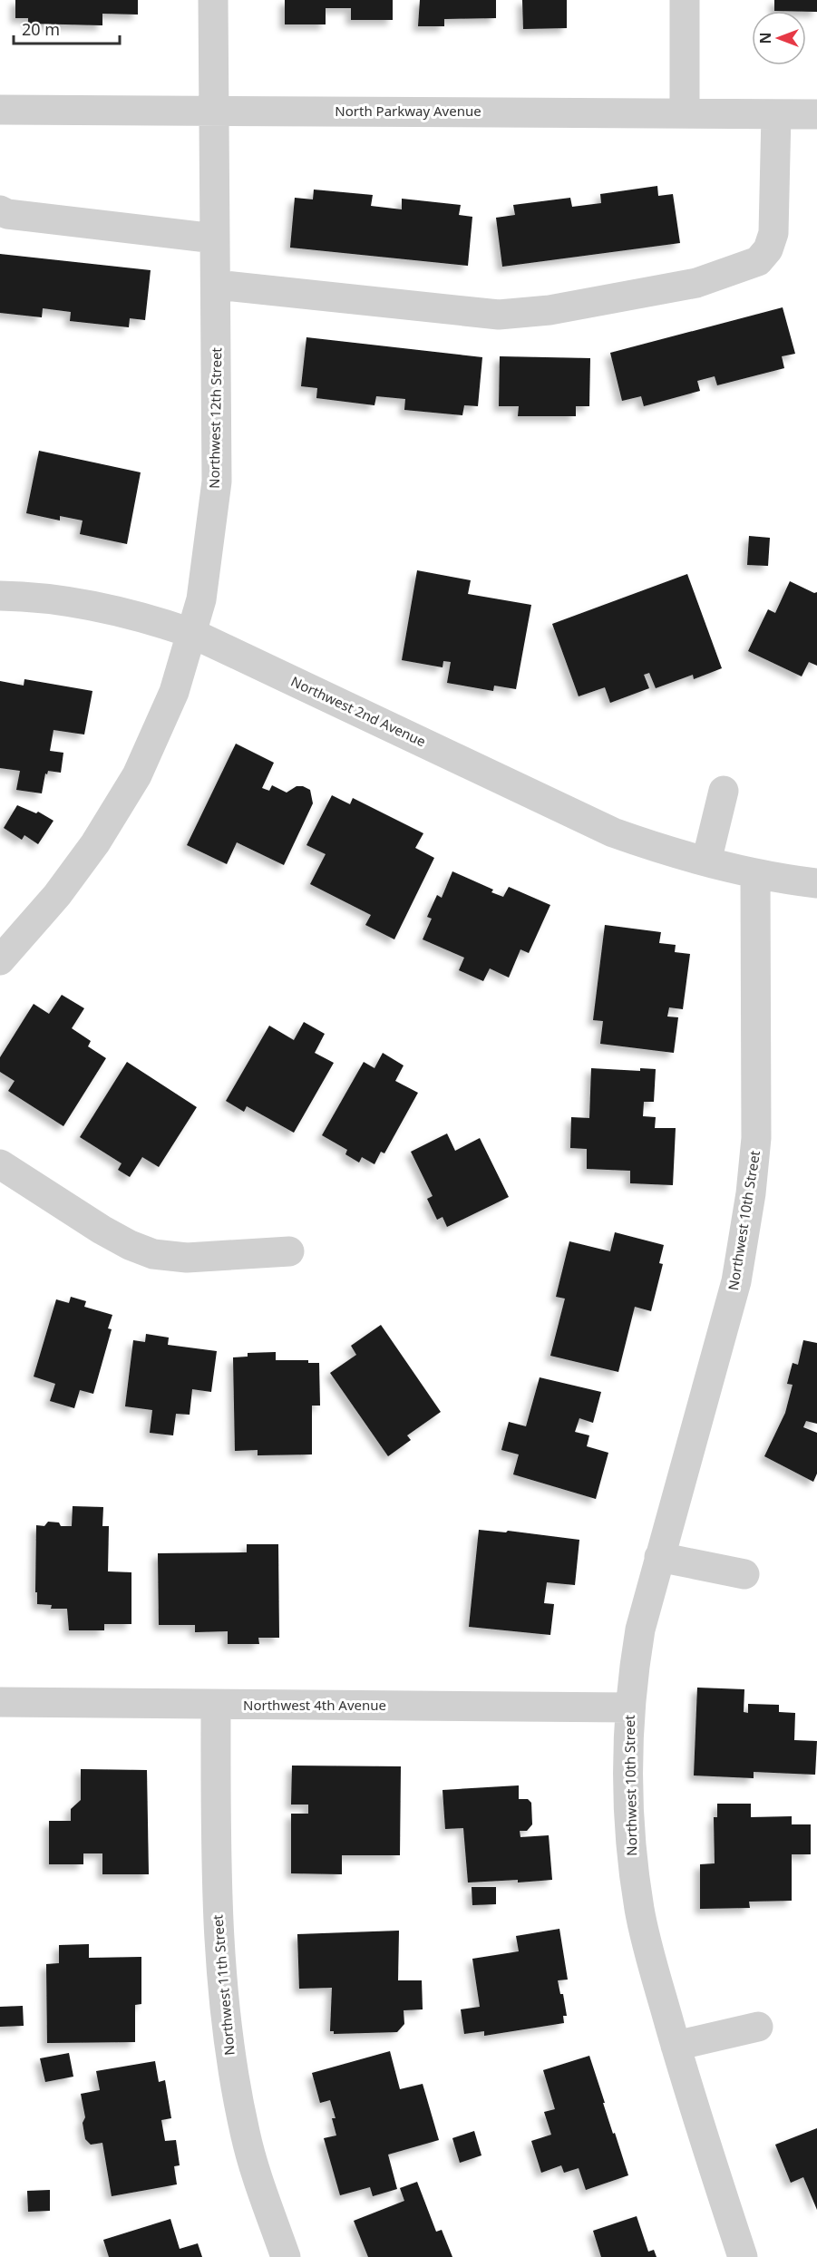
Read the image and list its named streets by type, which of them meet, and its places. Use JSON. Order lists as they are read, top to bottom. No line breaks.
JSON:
{"streets":{"street":["North Parkway Avenue","Northwest 12th Street","Northwest 2nd Avenue","Northwest 10th Street","Northwest 4th Avenue","Northwest 11th Street"]},"crossings":[["North Parkway Avenue","Northwest 12th Street"],["Northwest 12th Street","Northwest 2nd Avenue"],["Northwest 2nd Avenue","Northwest 10th Street"],["Northwest 10th Street","Northwest 4th Avenue"],["Northwest 4th Avenue","Northwest 11th Street"]],"scale_bar":"20 m","north":"left"}
